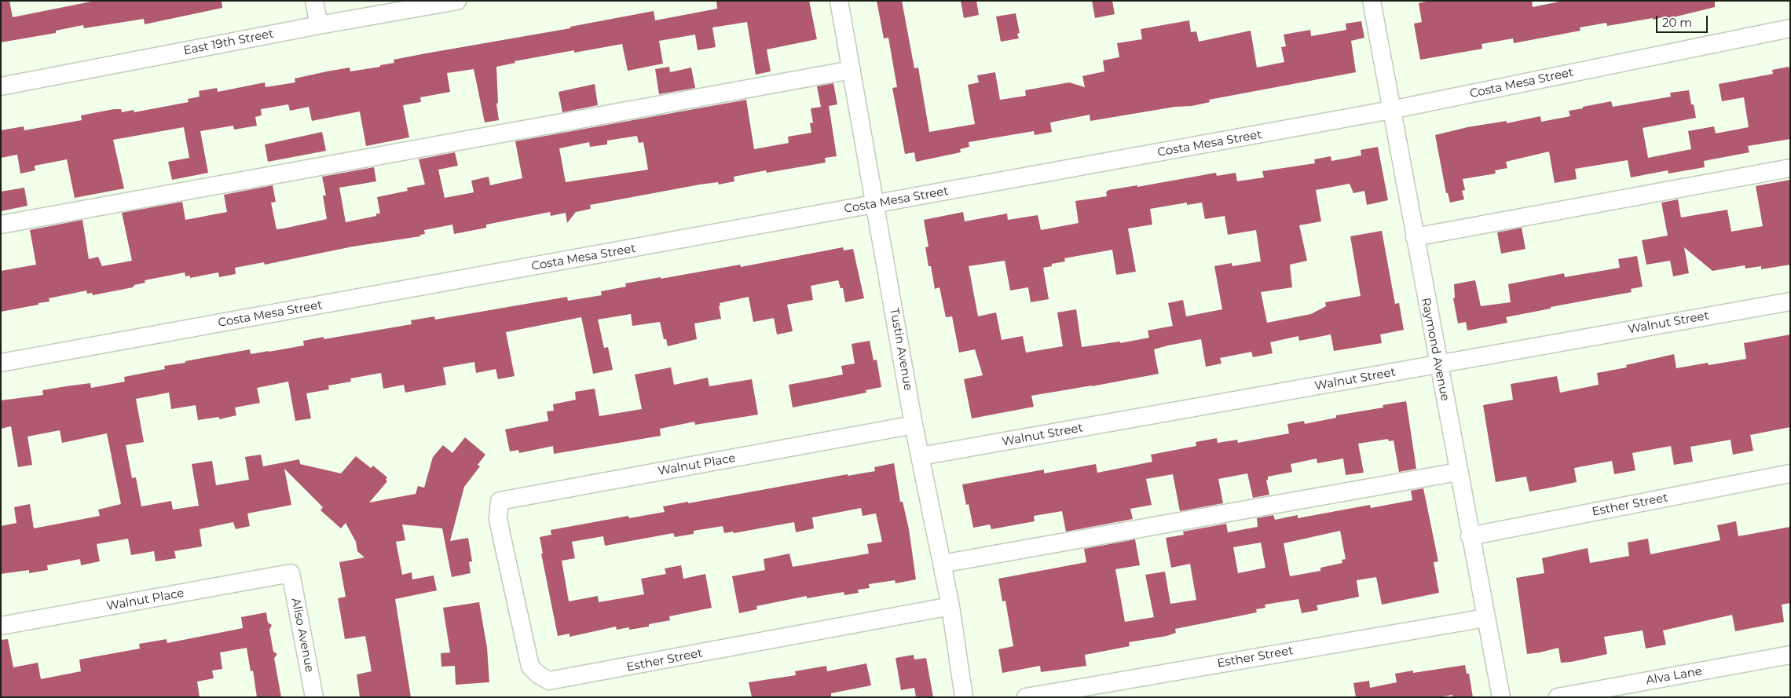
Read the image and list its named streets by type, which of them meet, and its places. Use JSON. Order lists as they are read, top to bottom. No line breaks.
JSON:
{"streets":{"street":["East 19th Street","Costa Mesa Street","Walnut Street","Tustin Avenue","Raymond Avenue","Walnut Place","Esther Street","Aliso Avenue","Alva Lane"]},"crossings":[["Costa Mesa Street","Tustin Avenue"],["Costa Mesa Street","Raymond Avenue"],["Walnut Street","Tustin Avenue"],["Walnut Street","Raymond Avenue"],["Tustin Avenue","Walnut Place"],["Tustin Avenue","Esther Street"],["Raymond Avenue","Esther Street"],["Walnut Place","Esther Street"],["Walnut Place","Aliso Avenue"]],"scale_bar":"20 m"}
